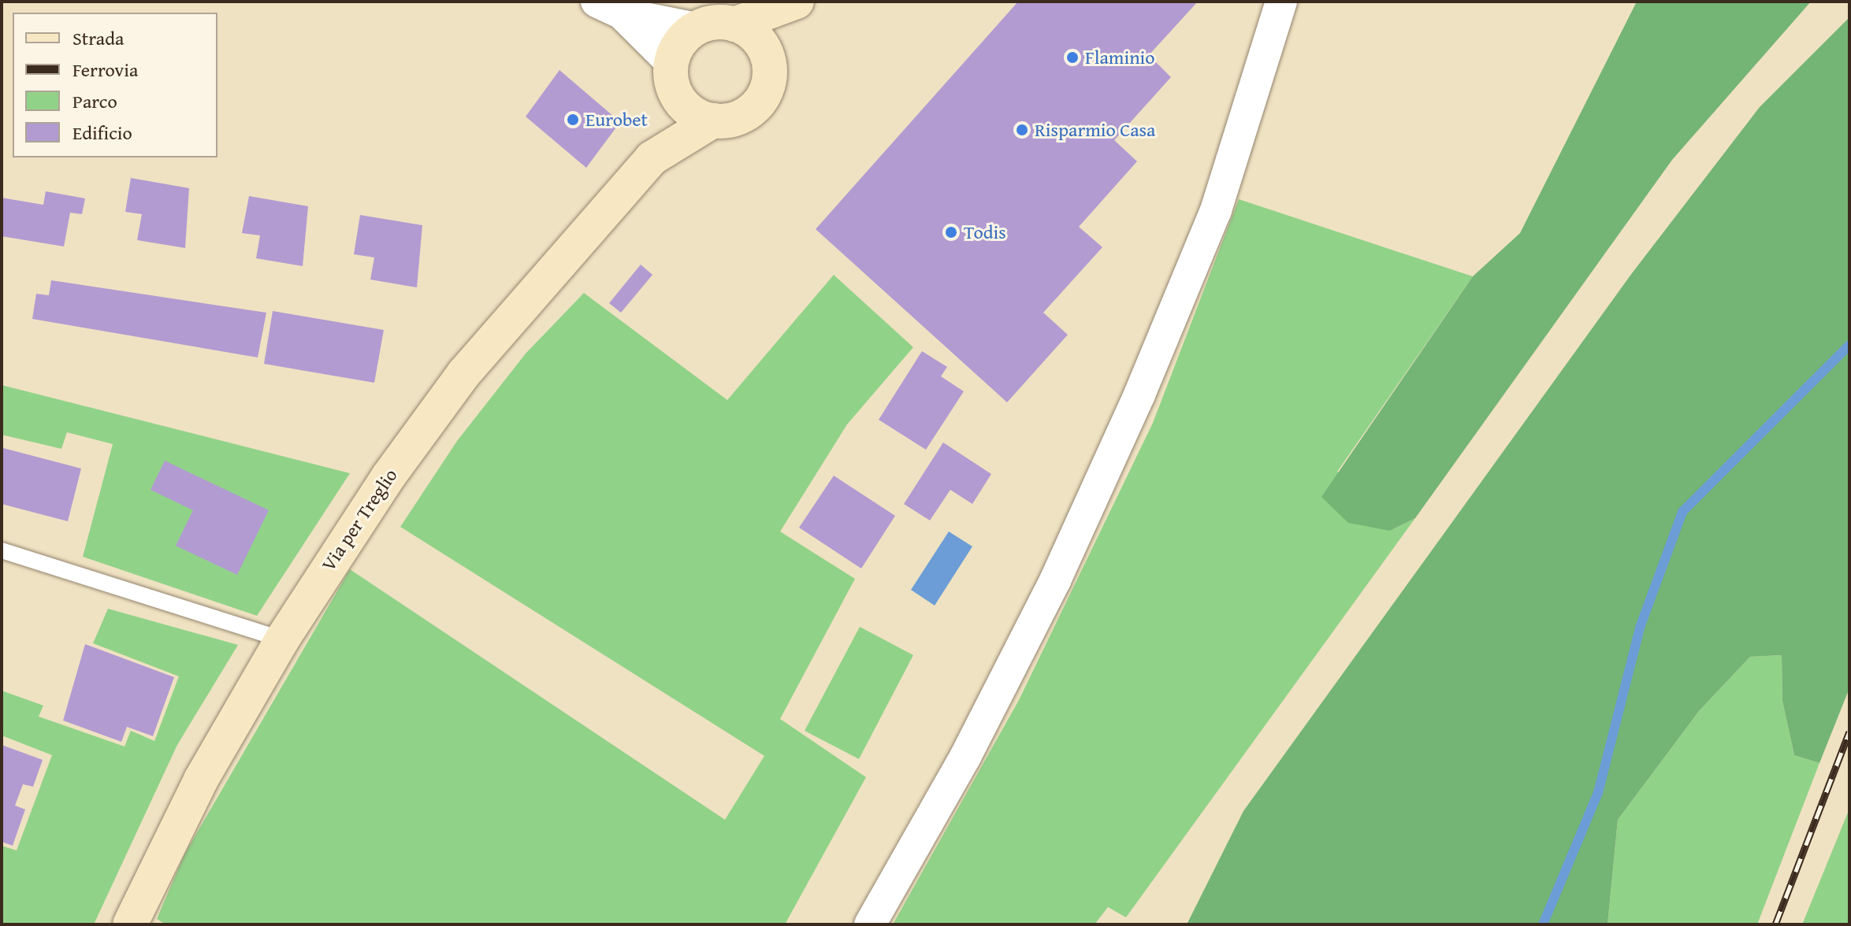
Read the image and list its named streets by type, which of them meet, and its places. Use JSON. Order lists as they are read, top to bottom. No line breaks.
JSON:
{"streets":{"main road":["Via per Treglio"]},"places":["Flaminio","Eurobet","Risparmio Casa","Todis"],"legend":["Strada","Ferrovia","Parco","Edificio"]}
